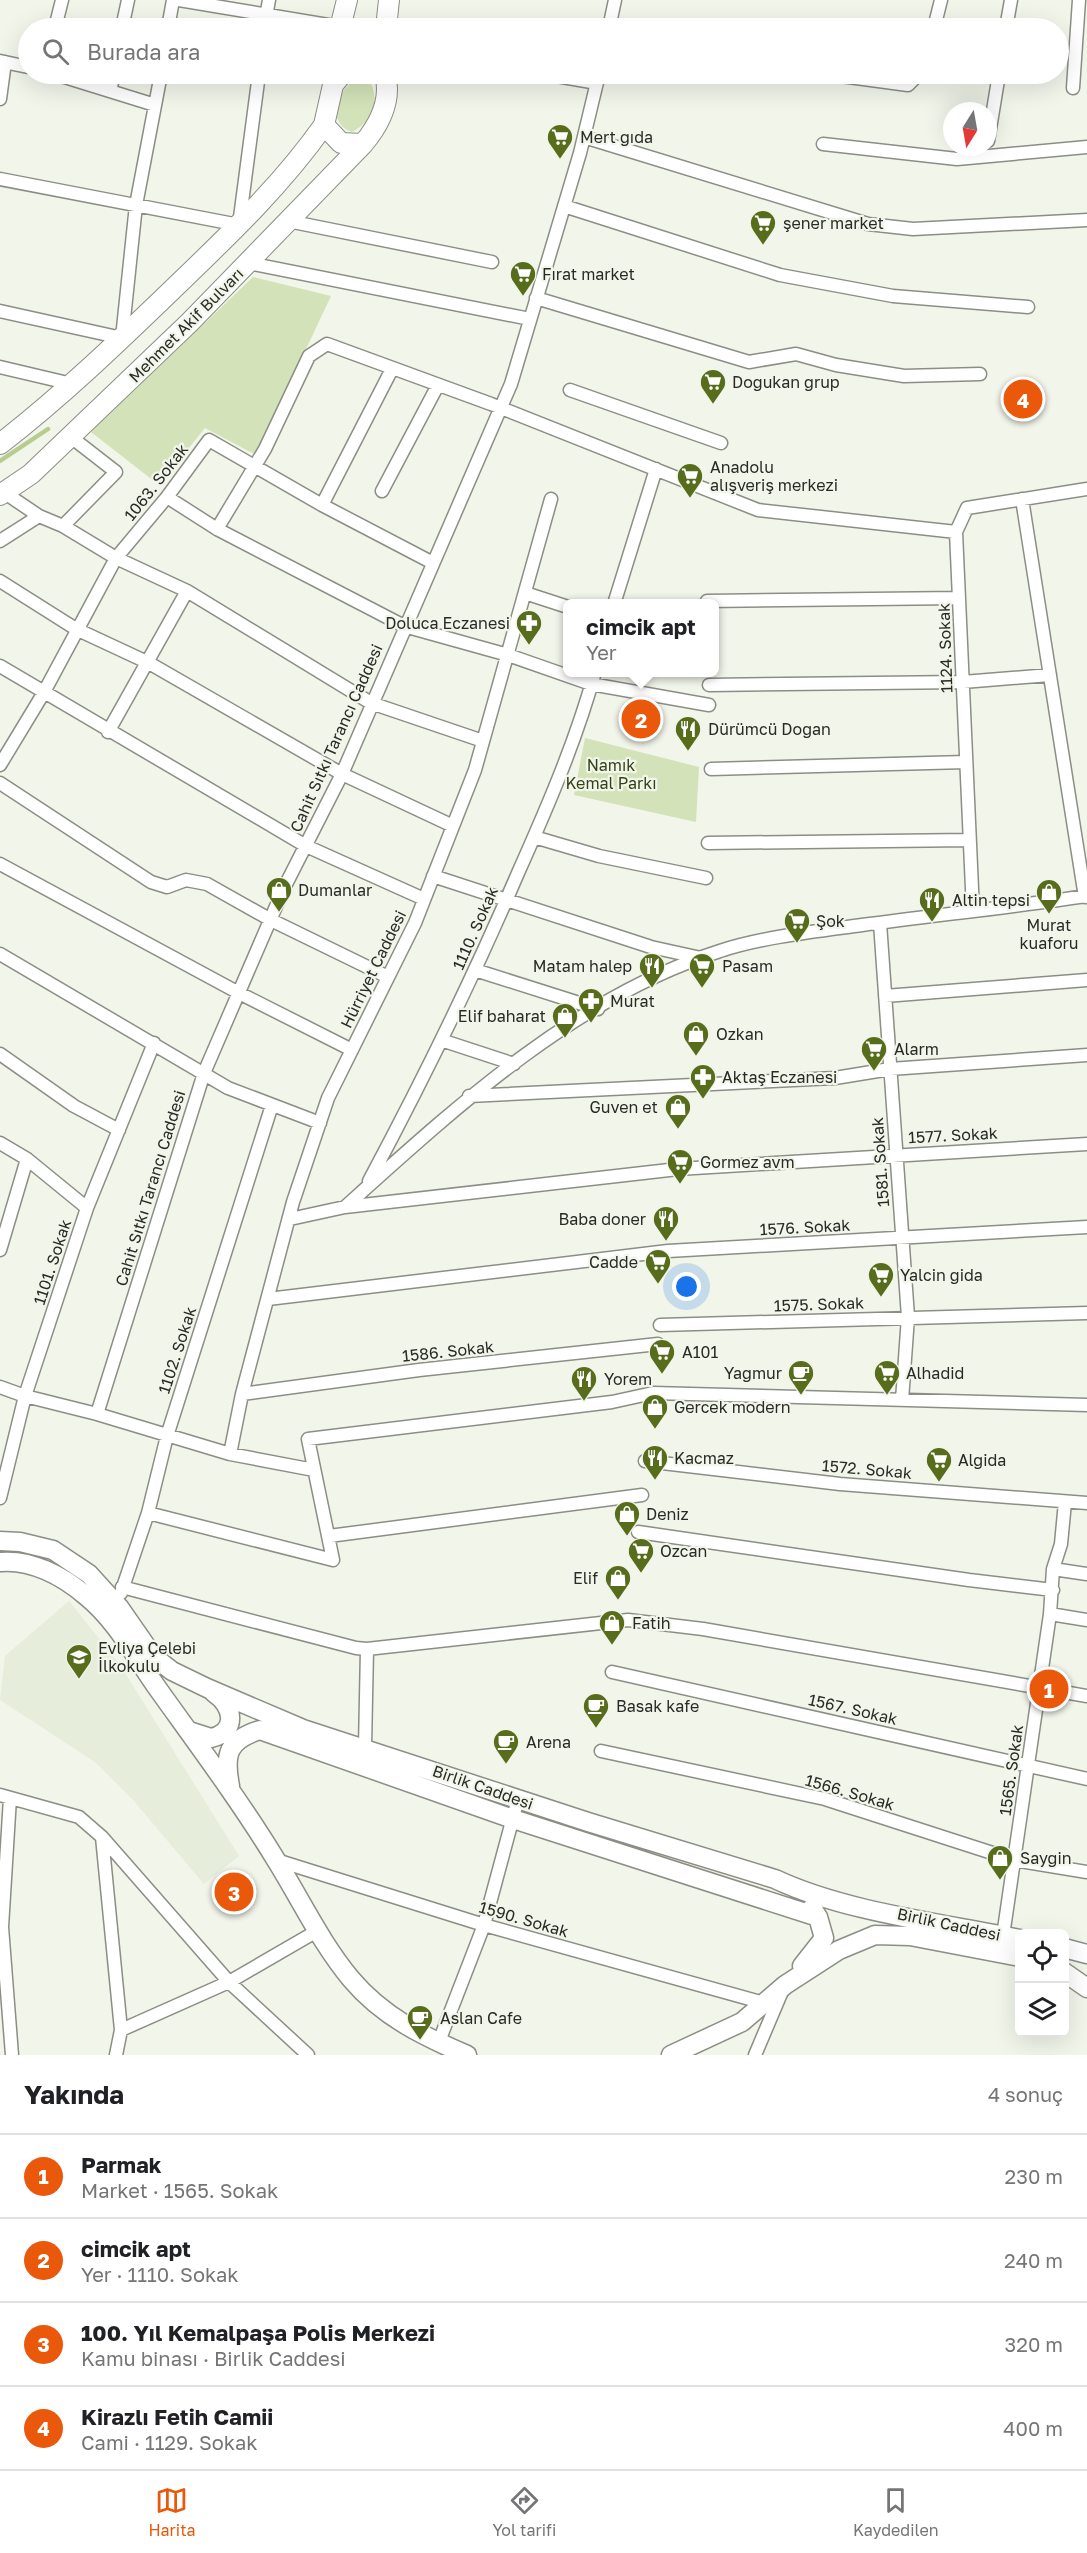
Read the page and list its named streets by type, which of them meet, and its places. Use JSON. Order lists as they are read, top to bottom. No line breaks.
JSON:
{"streets":{"main road":["Mehmet Akif Bulvarı","Birlik Caddesi"],"street":["1063. Sokak","1124. Sokak","Cahit Sıtkı Tarancı Caddesi","1110. Sokak","Hürriyet Caddesi","1577. Sokak","1581. Sokak","1576. Sokak","1101. Sokak","1575. Sokak","1102. Sokak","1586. Sokak","1572. Sokak","1567. Sokak","1565. Sokak","1566. Sokak","1590. Sokak"]},"crossings":[["1063. Sokak","Cahit Sıtkı Tarancı Caddesi"],["Hürriyet Caddesi","1577. Sokak"],["Hürriyet Caddesi","1576. Sokak"],["Hürriyet Caddesi","1586. Sokak"],["1577. Sokak","1581. Sokak"],["1581. Sokak","1576. Sokak"],["1581. Sokak","1575. Sokak"],["1102. Sokak","Birlik Caddesi"],["1572. Sokak","1565. Sokak"],["1567. Sokak","1565. Sokak"],["1565. Sokak","Birlik Caddesi"],["1565. Sokak","1566. Sokak"],["Birlik Caddesi","1590. Sokak"]],"parks":["Namık Kemal Parkı"],"places":{"supermarket":["Mert gıda","şener market","Fırat market","Doğukan grup","Anadolu alışveriş merkezi","Şok","Pasam","Alarm","Gormez avm","Cadde","Yalcin gida","A101","Alhadid","Algida","Ozcan"],"pharmacy":["Doluca Eczanesi","Murat","Aktaş Eczanesi"],"restaurant":["Dürümcü Doğan","Altin tepsi","Matam halep","Baba doner","Yorem","Kacmaz"],"shop":["Dumanlar","Murat kuaforu","Elif baharat","Ozkan","Guven et","Gercek modern","Deniz","Elif","Fatih","Saygin"],"cafe":["Yağmur","Basak kafe","Arena","Aslan Cafe"],"school or university":["Evliya Çelebi İlkokulu"]},"north":"bottom","page":{"search":"Burada ara","pins":["4","2","1","3"],"popup":["cimcik apt","Yer"],"heading":["Yakında","4 sonuç"],"list":[{"mark":"1","name":"Parmak","note":"Market · 1565. Sokak","value":"230 m"},{"mark":"2","name":"cimcik apt","note":"Yer · 1110. Sokak","value":"240 m"},{"mark":"3","name":"100. Yıl Kemalpaşa Polis Merkezi","note":"Kamu binası · Birlik Caddesi","value":"320 m"},{"mark":"4","name":"Kirazlı Fetih Camii","note":"Cami · 1129. Sokak","value":"400 m"}],"nav":["Harita","Yol tarifi","Kaydedilen"]}}
